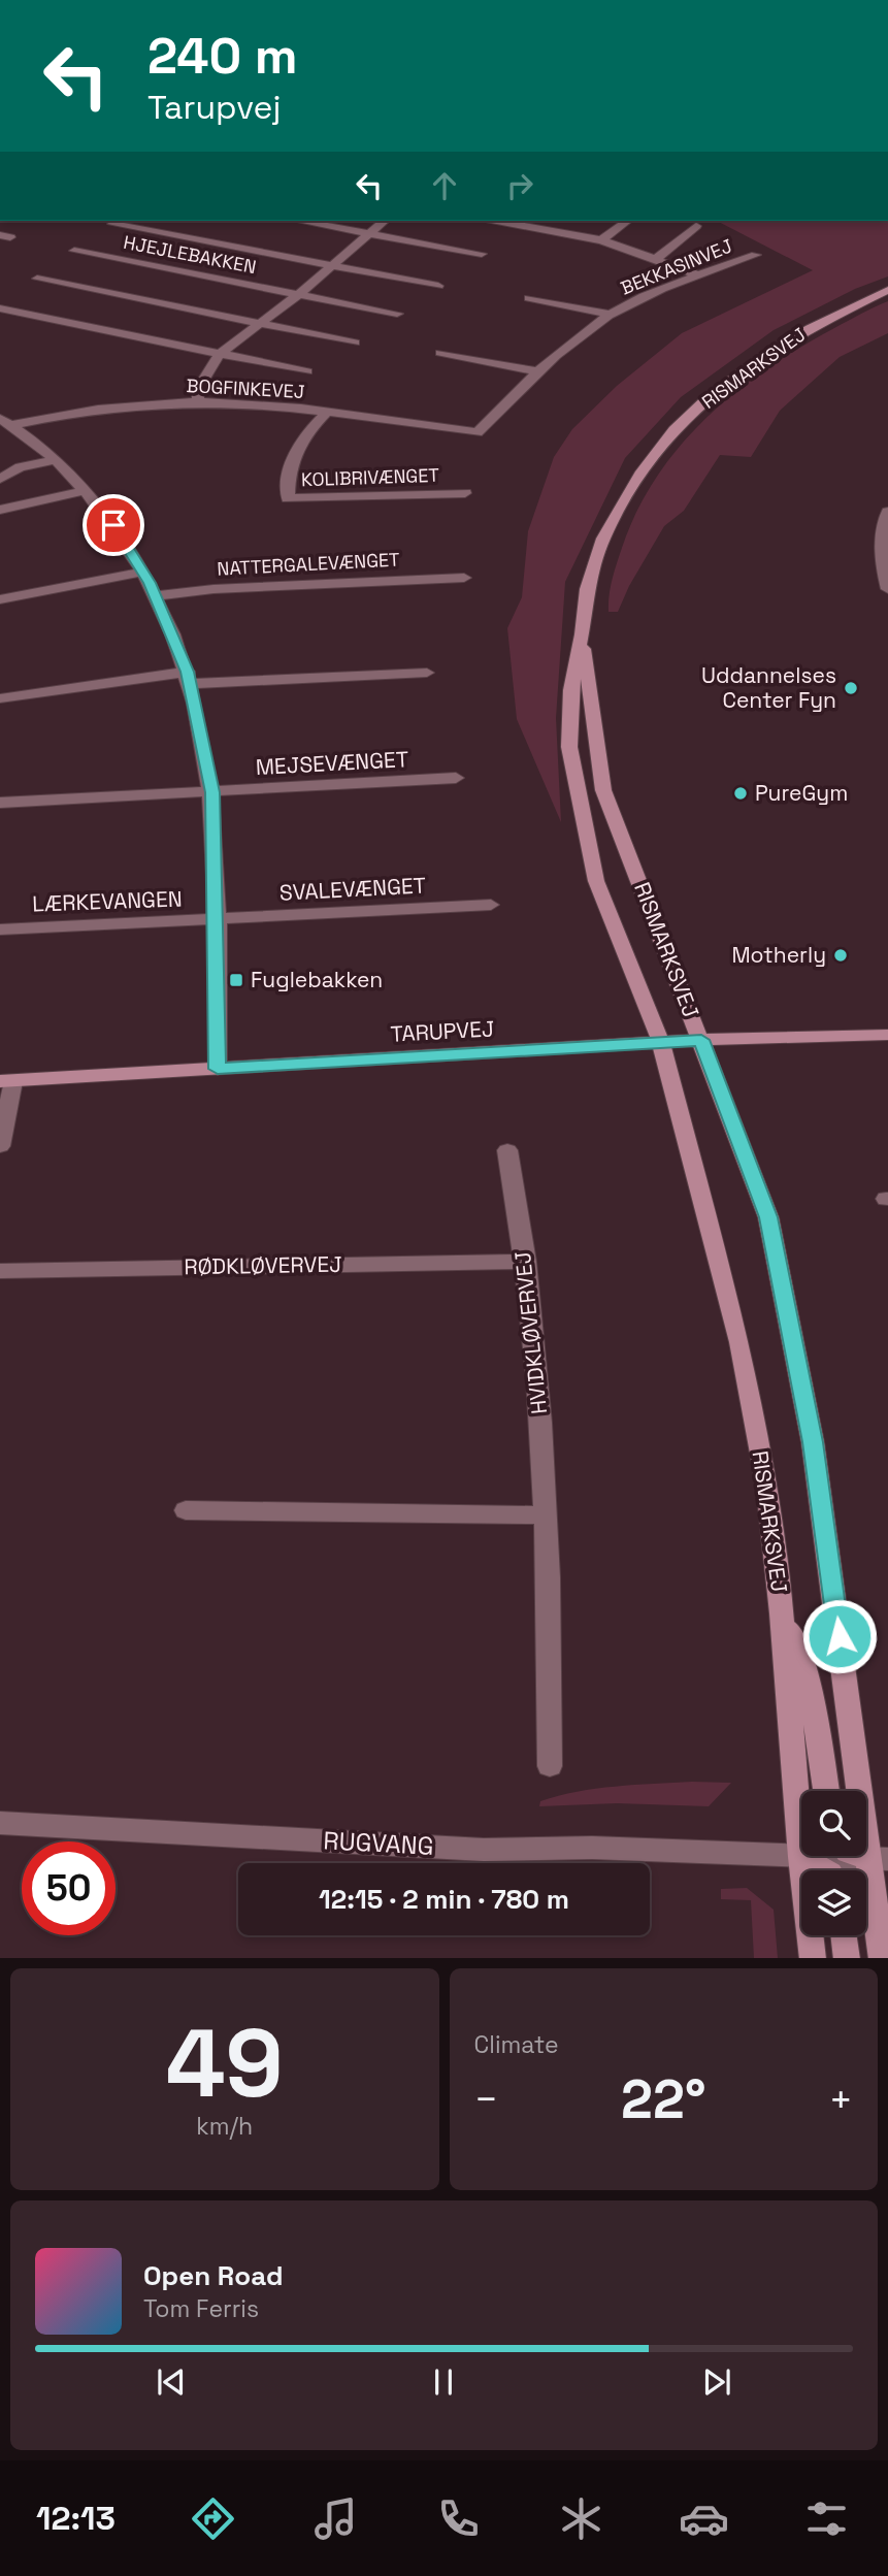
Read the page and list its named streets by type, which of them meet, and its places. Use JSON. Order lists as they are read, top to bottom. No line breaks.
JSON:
{"streets":{"main road":["RISMARKSVEJ","TARUPVEJ"],"street":["HJEJLEBAKKEN","BEKKASINVEJ","BOGFINKEVEJ","KOLIBRIVÆNGET","NATTERGALEVÆNGET","MEJSEVÆNGET","SVALEVÆNGET","LÆRKEVANGEN","RØDKLØVERVEJ","HVIDKLØVERVEJ","RUGVANG"]},"crossings":[["BEKKASINVEJ","BOGFINKEVEJ"],["RISMARKSVEJ","TARUPVEJ"],["RISMARKSVEJ","RUGVANG"],["BOGFINKEVEJ","KOLIBRIVÆNGET"],["SVALEVÆNGET","LÆRKEVANGEN"],["RØDKLØVERVEJ","HVIDKLØVERVEJ"]],"places":{"other":["Uddannelses Center Fyn","PureGym","Motherly"],"transit":["Fuglebakken"]},"page":{"turn":["240 m","Tarupvej"],"limit":"50","trip":"12:15 · 2 min · 780 m","tile":[["49","km/h"],"Climate"],"heat":["−","22°","+"],"song":["Open Road","Tom Ferris"],"tabs":"12:13"}}
